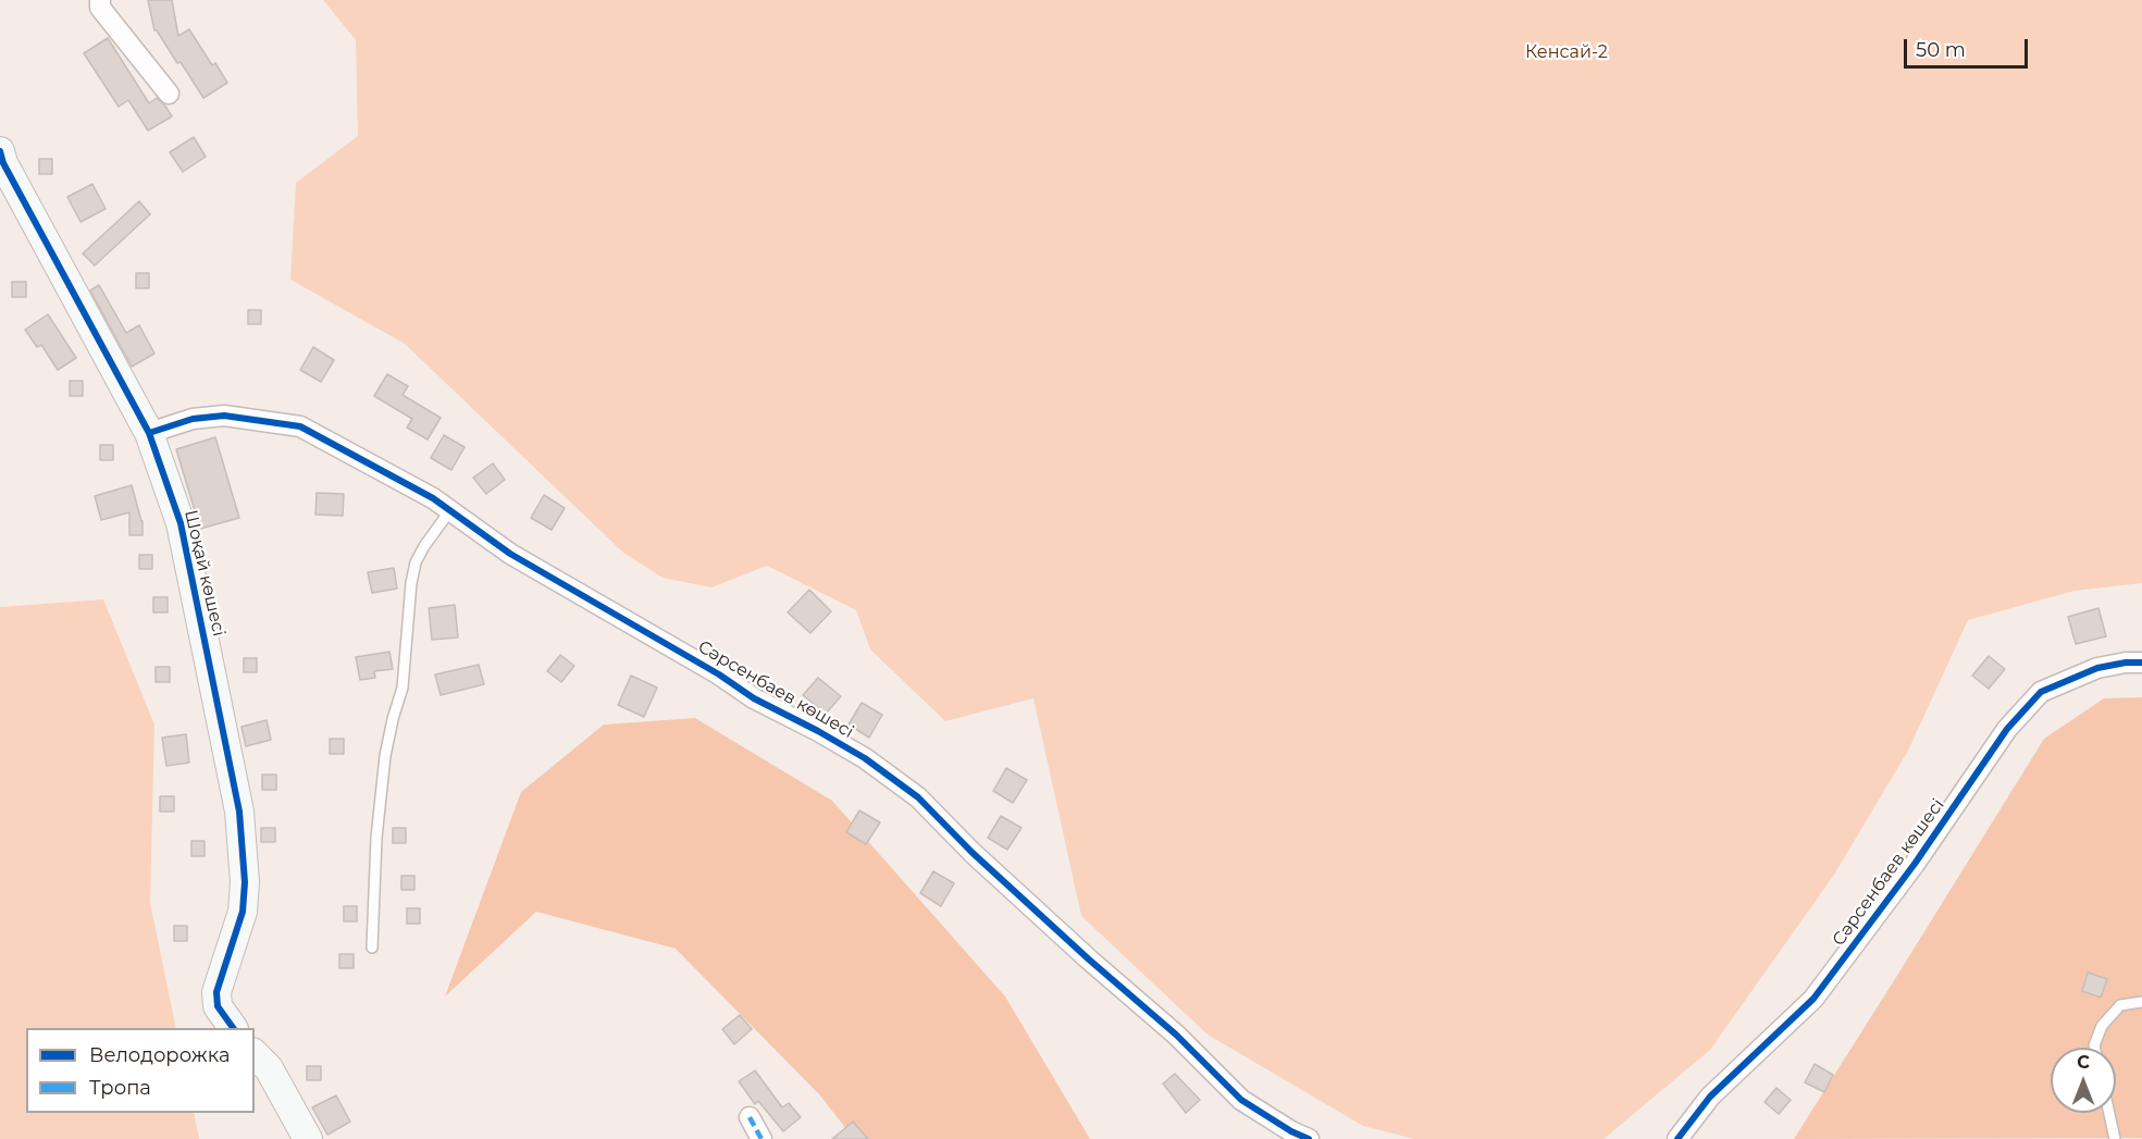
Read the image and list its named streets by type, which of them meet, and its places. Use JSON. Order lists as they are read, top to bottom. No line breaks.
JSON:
{"streets":{"street":["Шоқай көшесі","Сәрсенбаев көшесі"]},"crossings":[["Шоқай көшесі","Сәрсенбаев көшесі"]],"parks":["Кенсай-2"],"legend":["Велодорожка","Тропа"],"scale_bar":"50 m","north":"top"}
